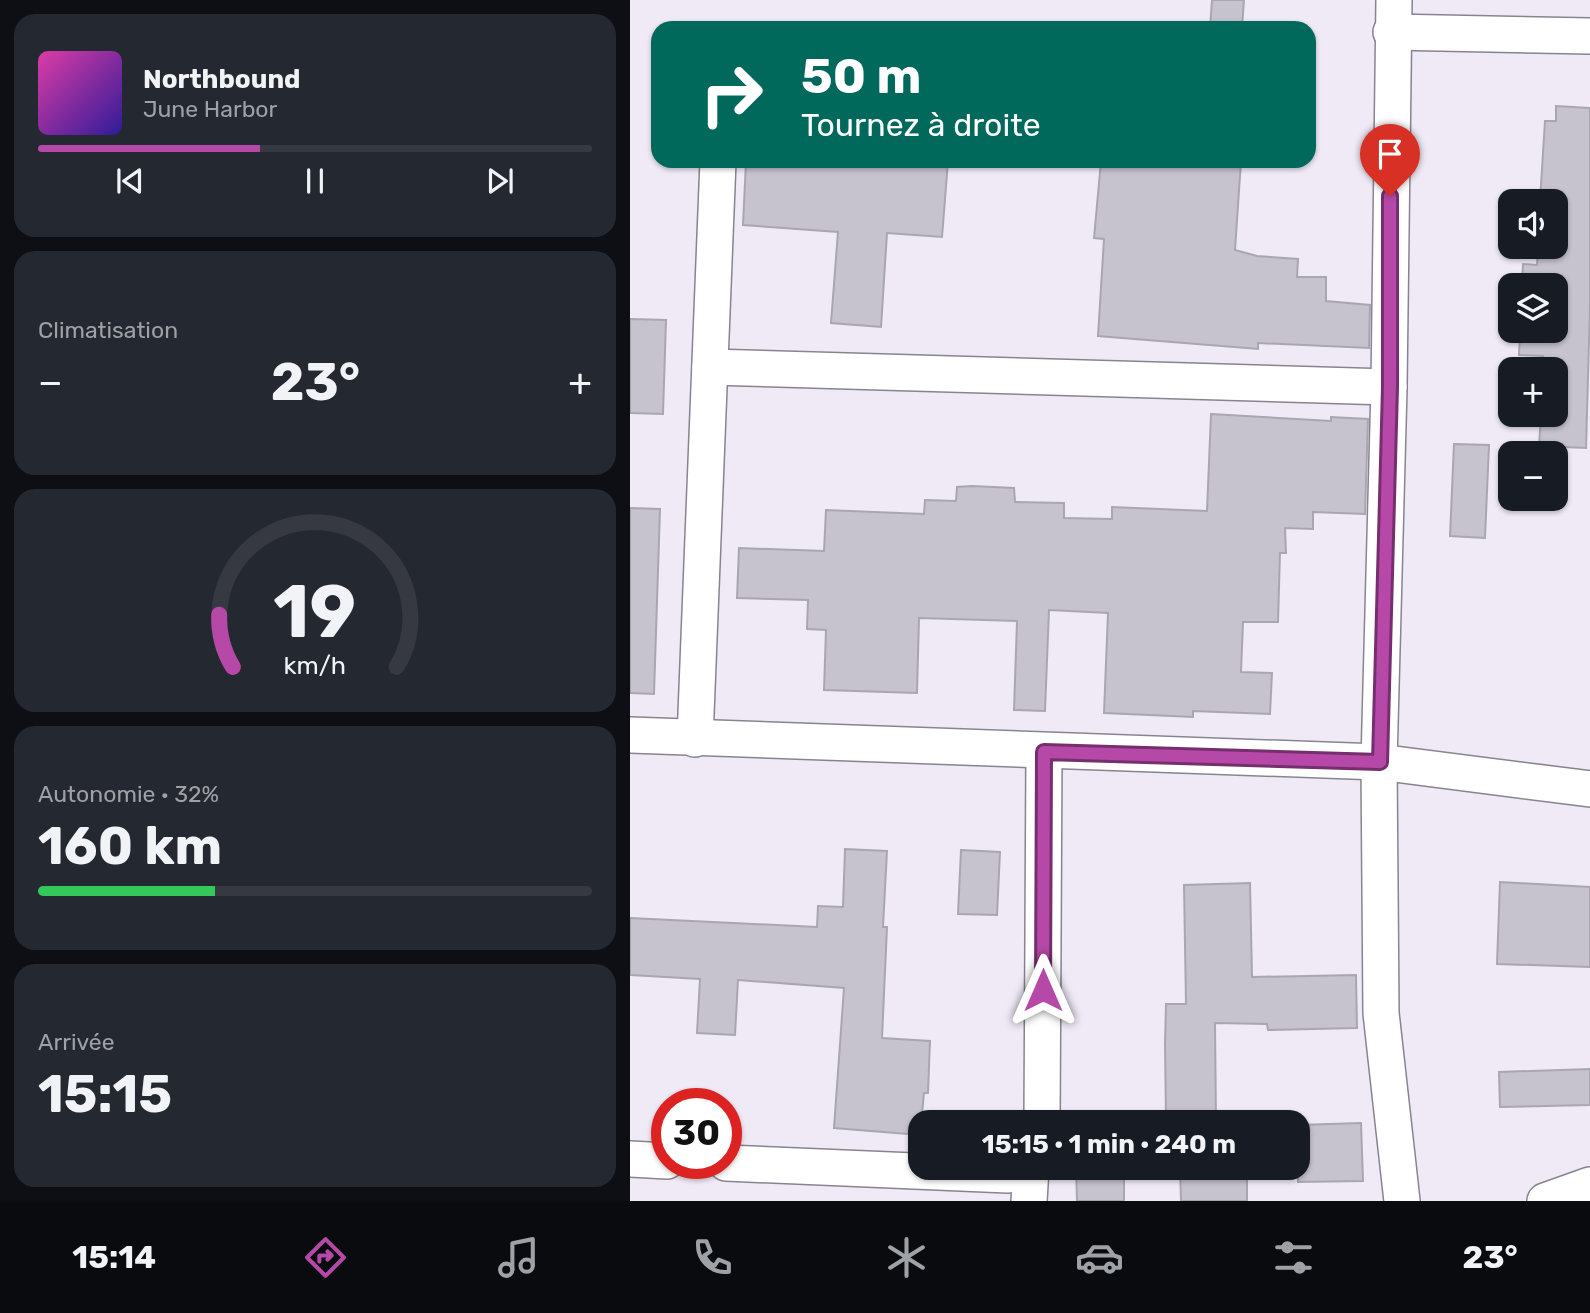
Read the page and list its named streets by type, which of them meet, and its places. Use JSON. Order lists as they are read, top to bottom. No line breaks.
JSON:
{"page":{"turn":["50 m","Tournez à droite"],"song":["Northbound","June Harbor"],"map_buttons":["+","−"],"tile":["Climatisation",["Autonomie · 32%","160 km"],["Arrivée","15:15"]],"heat":["−","23°","+"],"limit":"30","trip":"15:15 · 1 min · 240 m","tabs":["15:14","23°"],"gauge":["19","km/h"]}}
